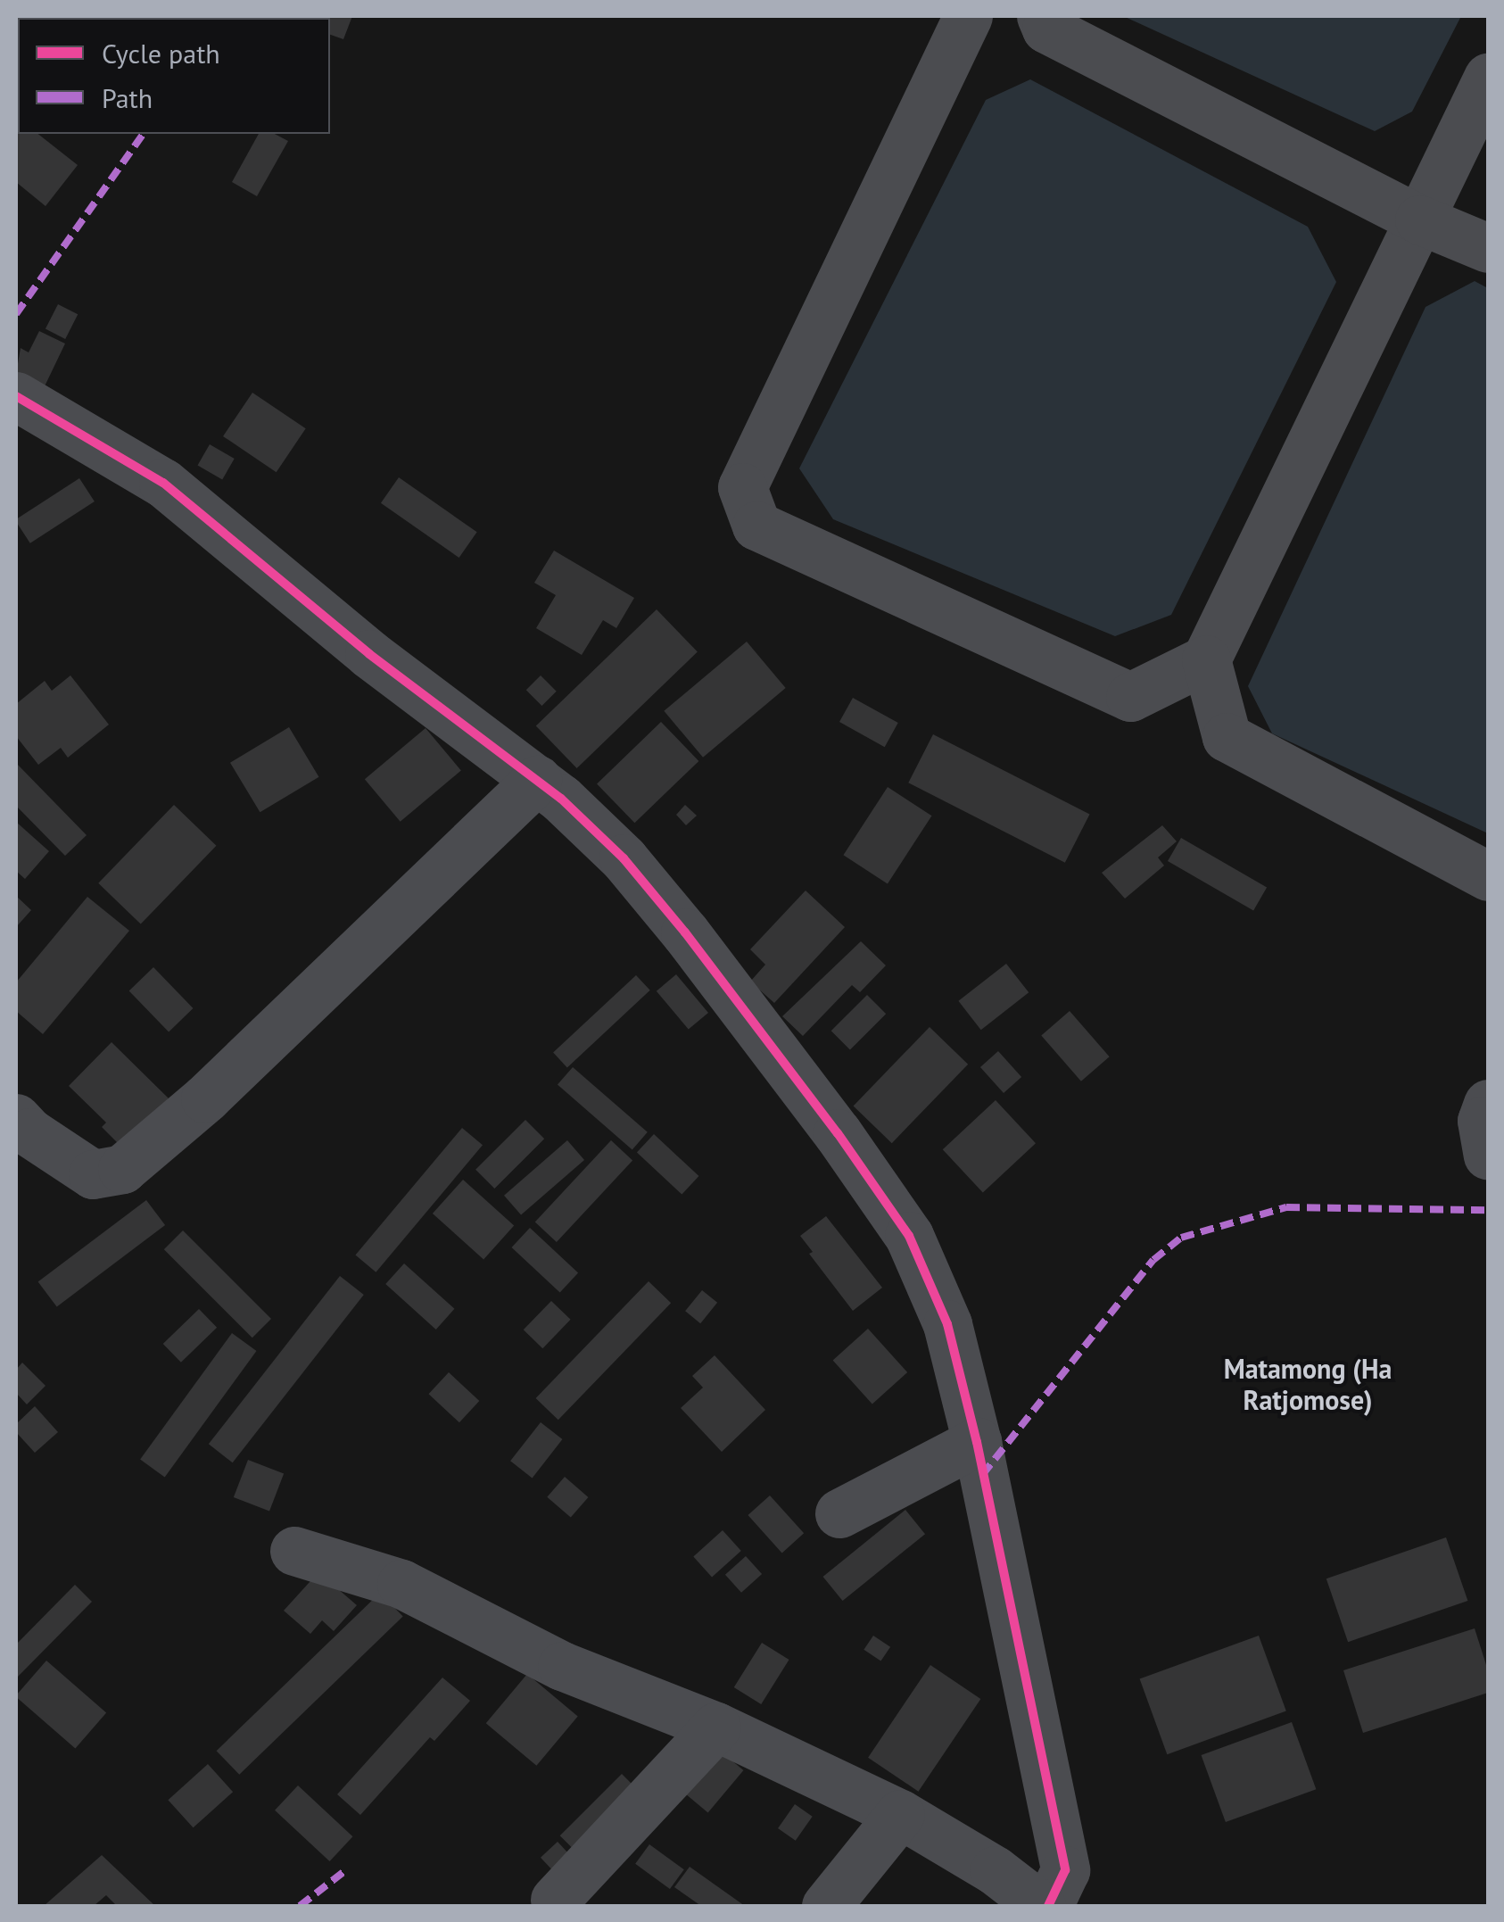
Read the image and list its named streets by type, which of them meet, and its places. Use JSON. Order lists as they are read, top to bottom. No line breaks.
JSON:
{"districts":["Matamong (Ha Ratjomose)"],"legend":["Cycle path","Path"]}
